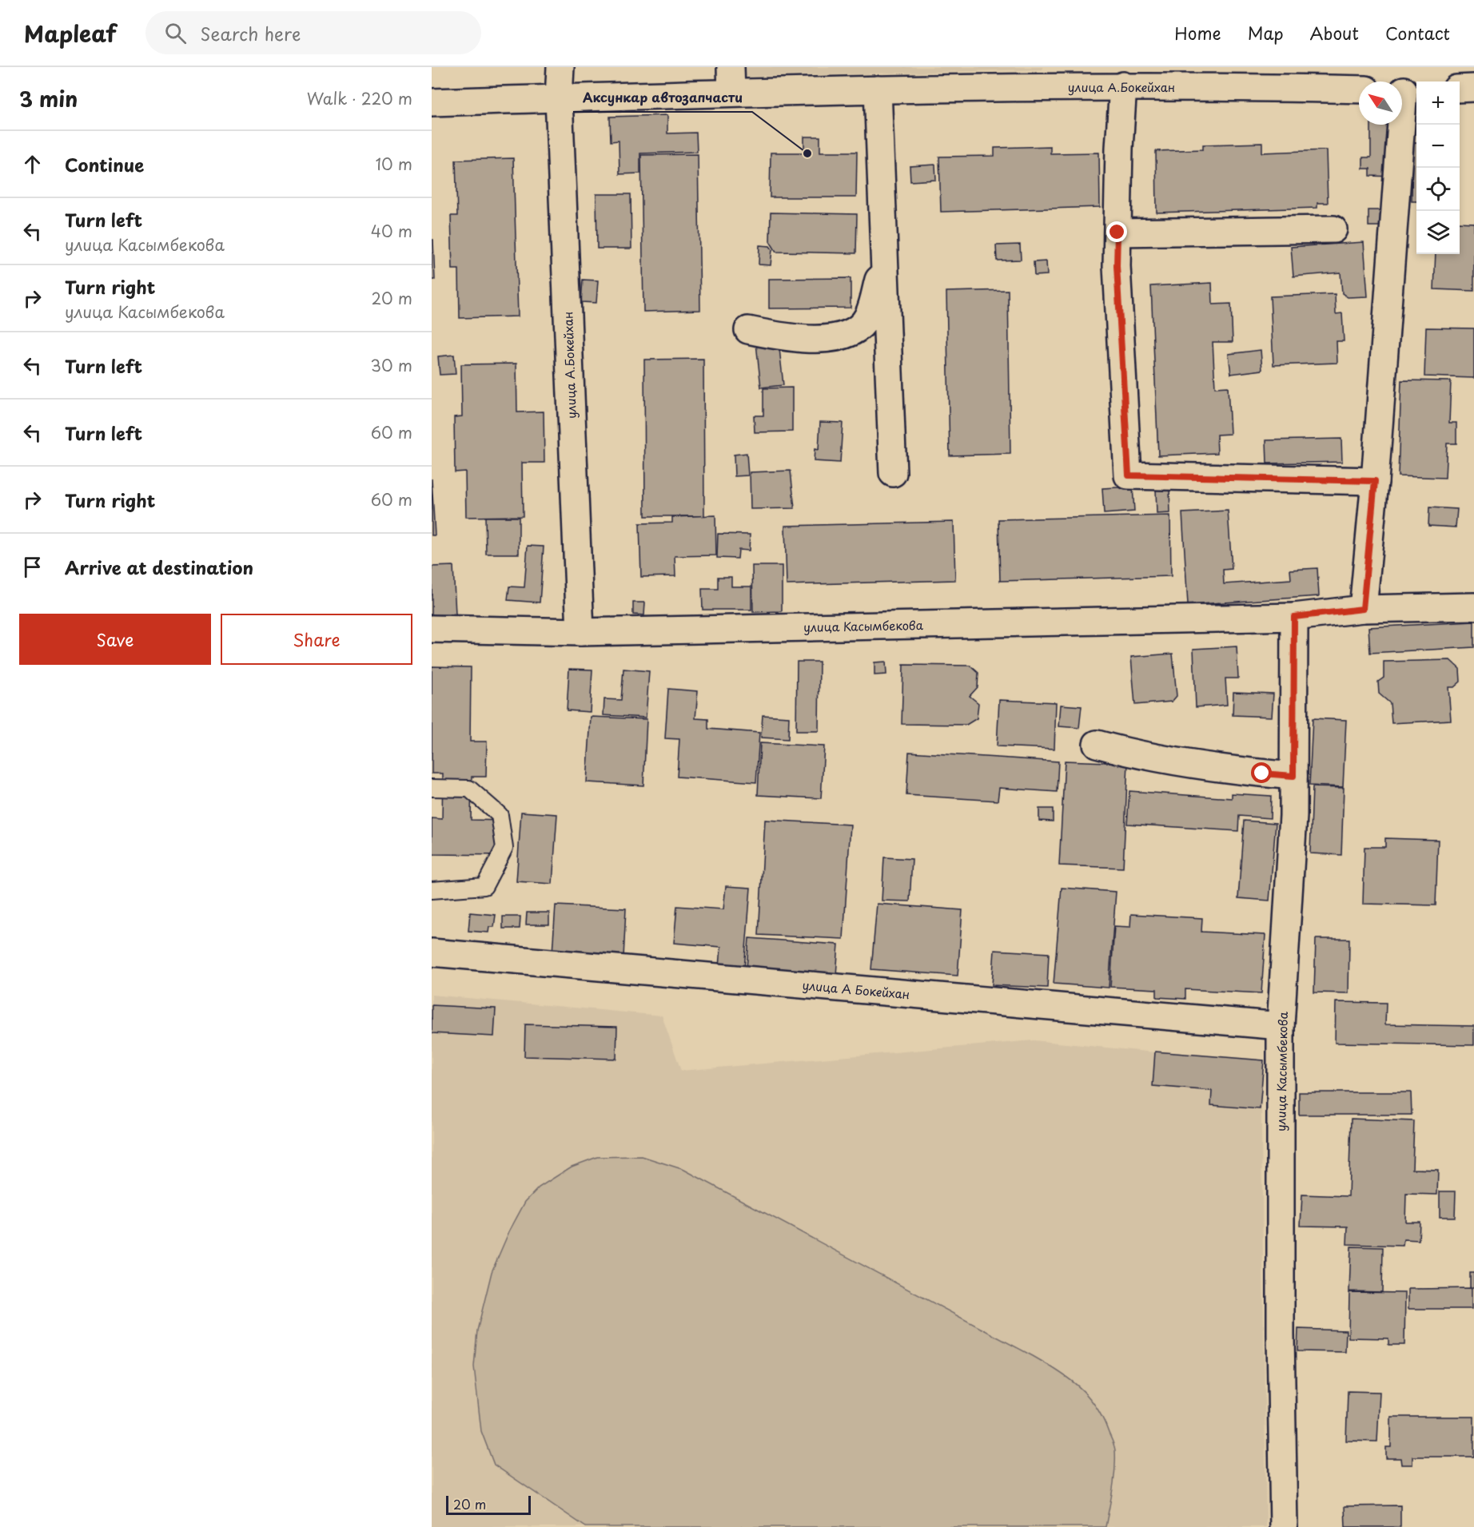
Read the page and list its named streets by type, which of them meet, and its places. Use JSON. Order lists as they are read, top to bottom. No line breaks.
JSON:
{"streets":{"street":["улица А.Бокейхан","улица Касымбекова","улица А Бокейхан"]},"crossings":[["улица А.Бокейхан","улица Касымбекова"],["улица Касымбекова","улица А Бокейхан"]],"places":["Аксункар автозапчасти"],"scale_bar":"20 m","north":"top left","page":{"header":"Mapleaf","search":"Search here","nav":["Home","Map","About","Contact"],"heading":["3 min","Walk · 220 m"],"map_buttons":["+","−"],"list":[["Continue","10 m"],["Turn left","улица Касымбекова","40 m"],["Turn right","улица Касымбекова","20 m"],["Turn left","30 m"],["Turn left","60 m"],["Turn right","60 m"],"Arrive at destination"],"buttons":["Save","Share"],"scale":"20 m"}}
